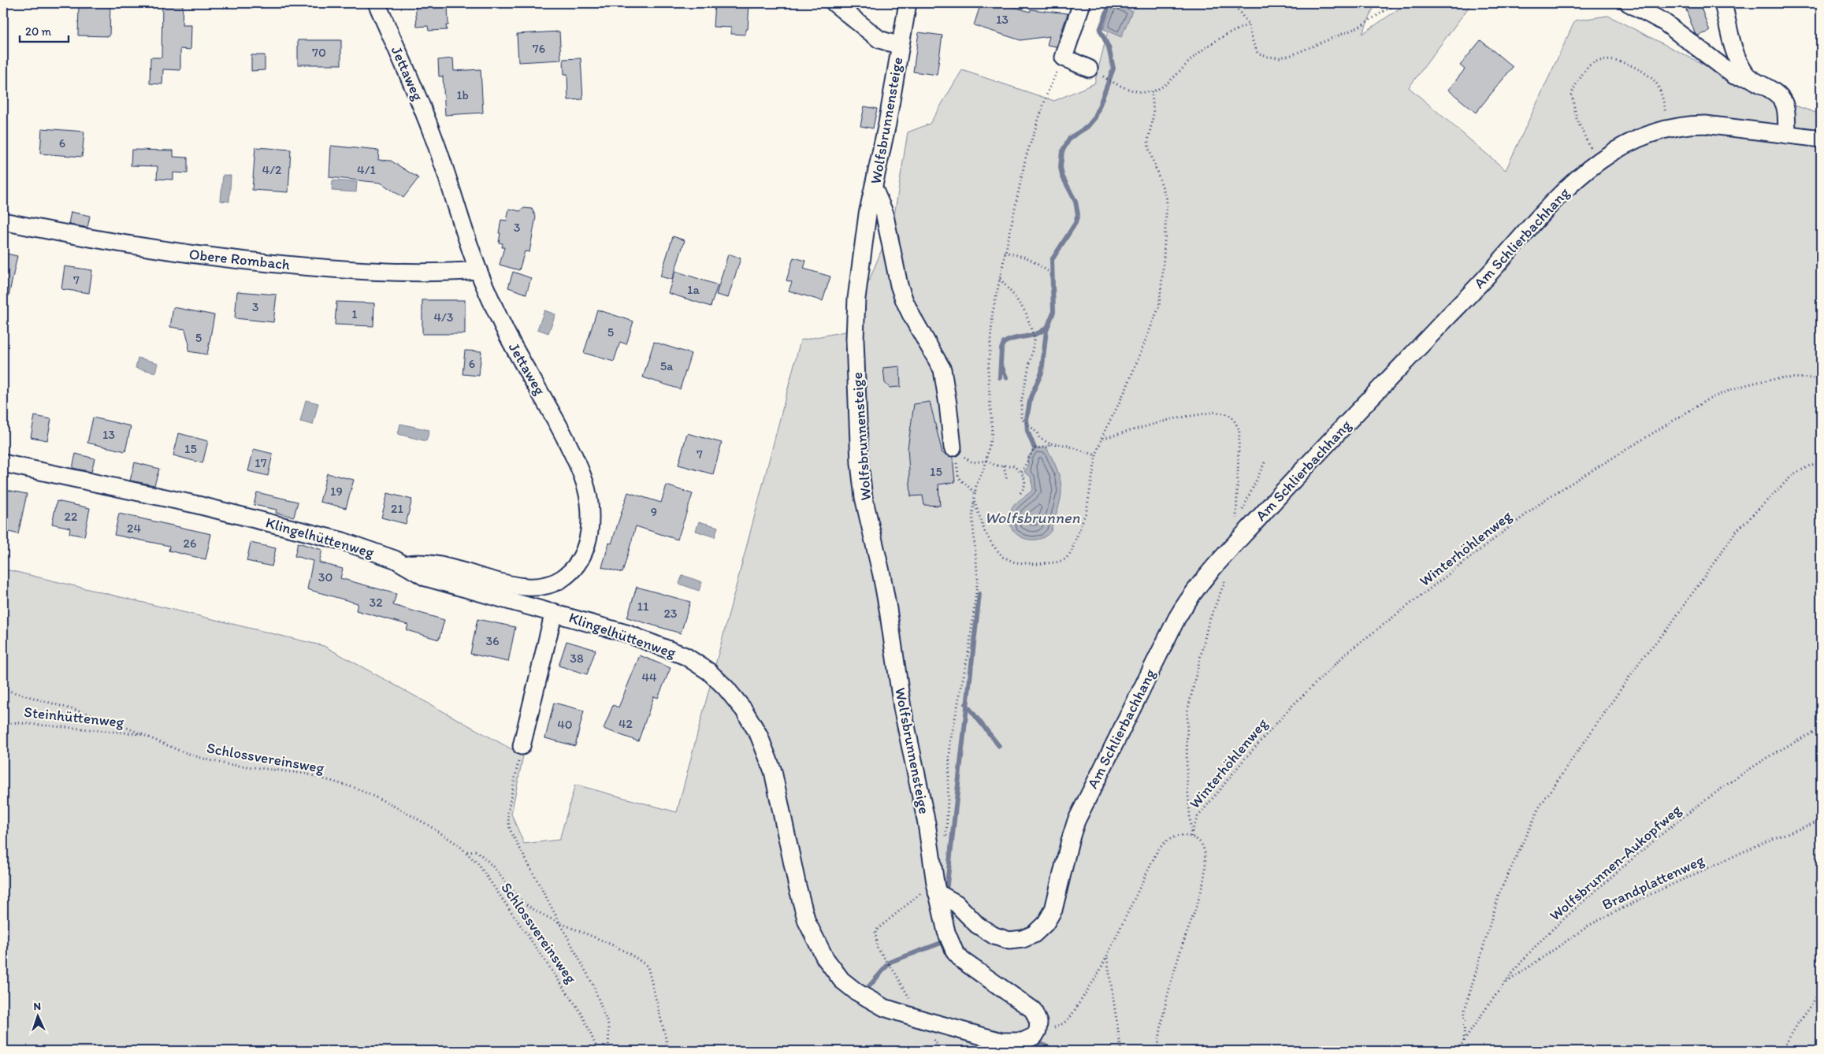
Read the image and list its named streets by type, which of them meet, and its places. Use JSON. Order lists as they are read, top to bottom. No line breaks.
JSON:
{"streets":{"street":["Jettaweg","Wolfsbrunnensteige","Am Schlierbachhang","Obere Rombach","Klingelhüttenweg"],"path":["Winterhöhlenweg","Steinhüttenweg","Schlossvereinsweg","Wolfsbrunnen-Aukopfweg","Brandplattenweg"]},"crossings":[["Jettaweg","Obere Rombach"],["Jettaweg","Klingelhüttenweg"],["Wolfsbrunnensteige","Am Schlierbachhang"],["Steinhüttenweg","Schlossvereinsweg"],["Wolfsbrunnen-Aukopfweg","Brandplattenweg"]],"water":["Wolfsbrunnen"],"house_numbers":["13","76","70","1b","6","4/2","4/1","3","7","1a","3","1","4/3","5","5","6","5a","13","15","7","17","15","19","21","9","22","24","26","30","32","11","23","36","38","44","42","40"],"scale_bar":"20 m","north":"top"}
